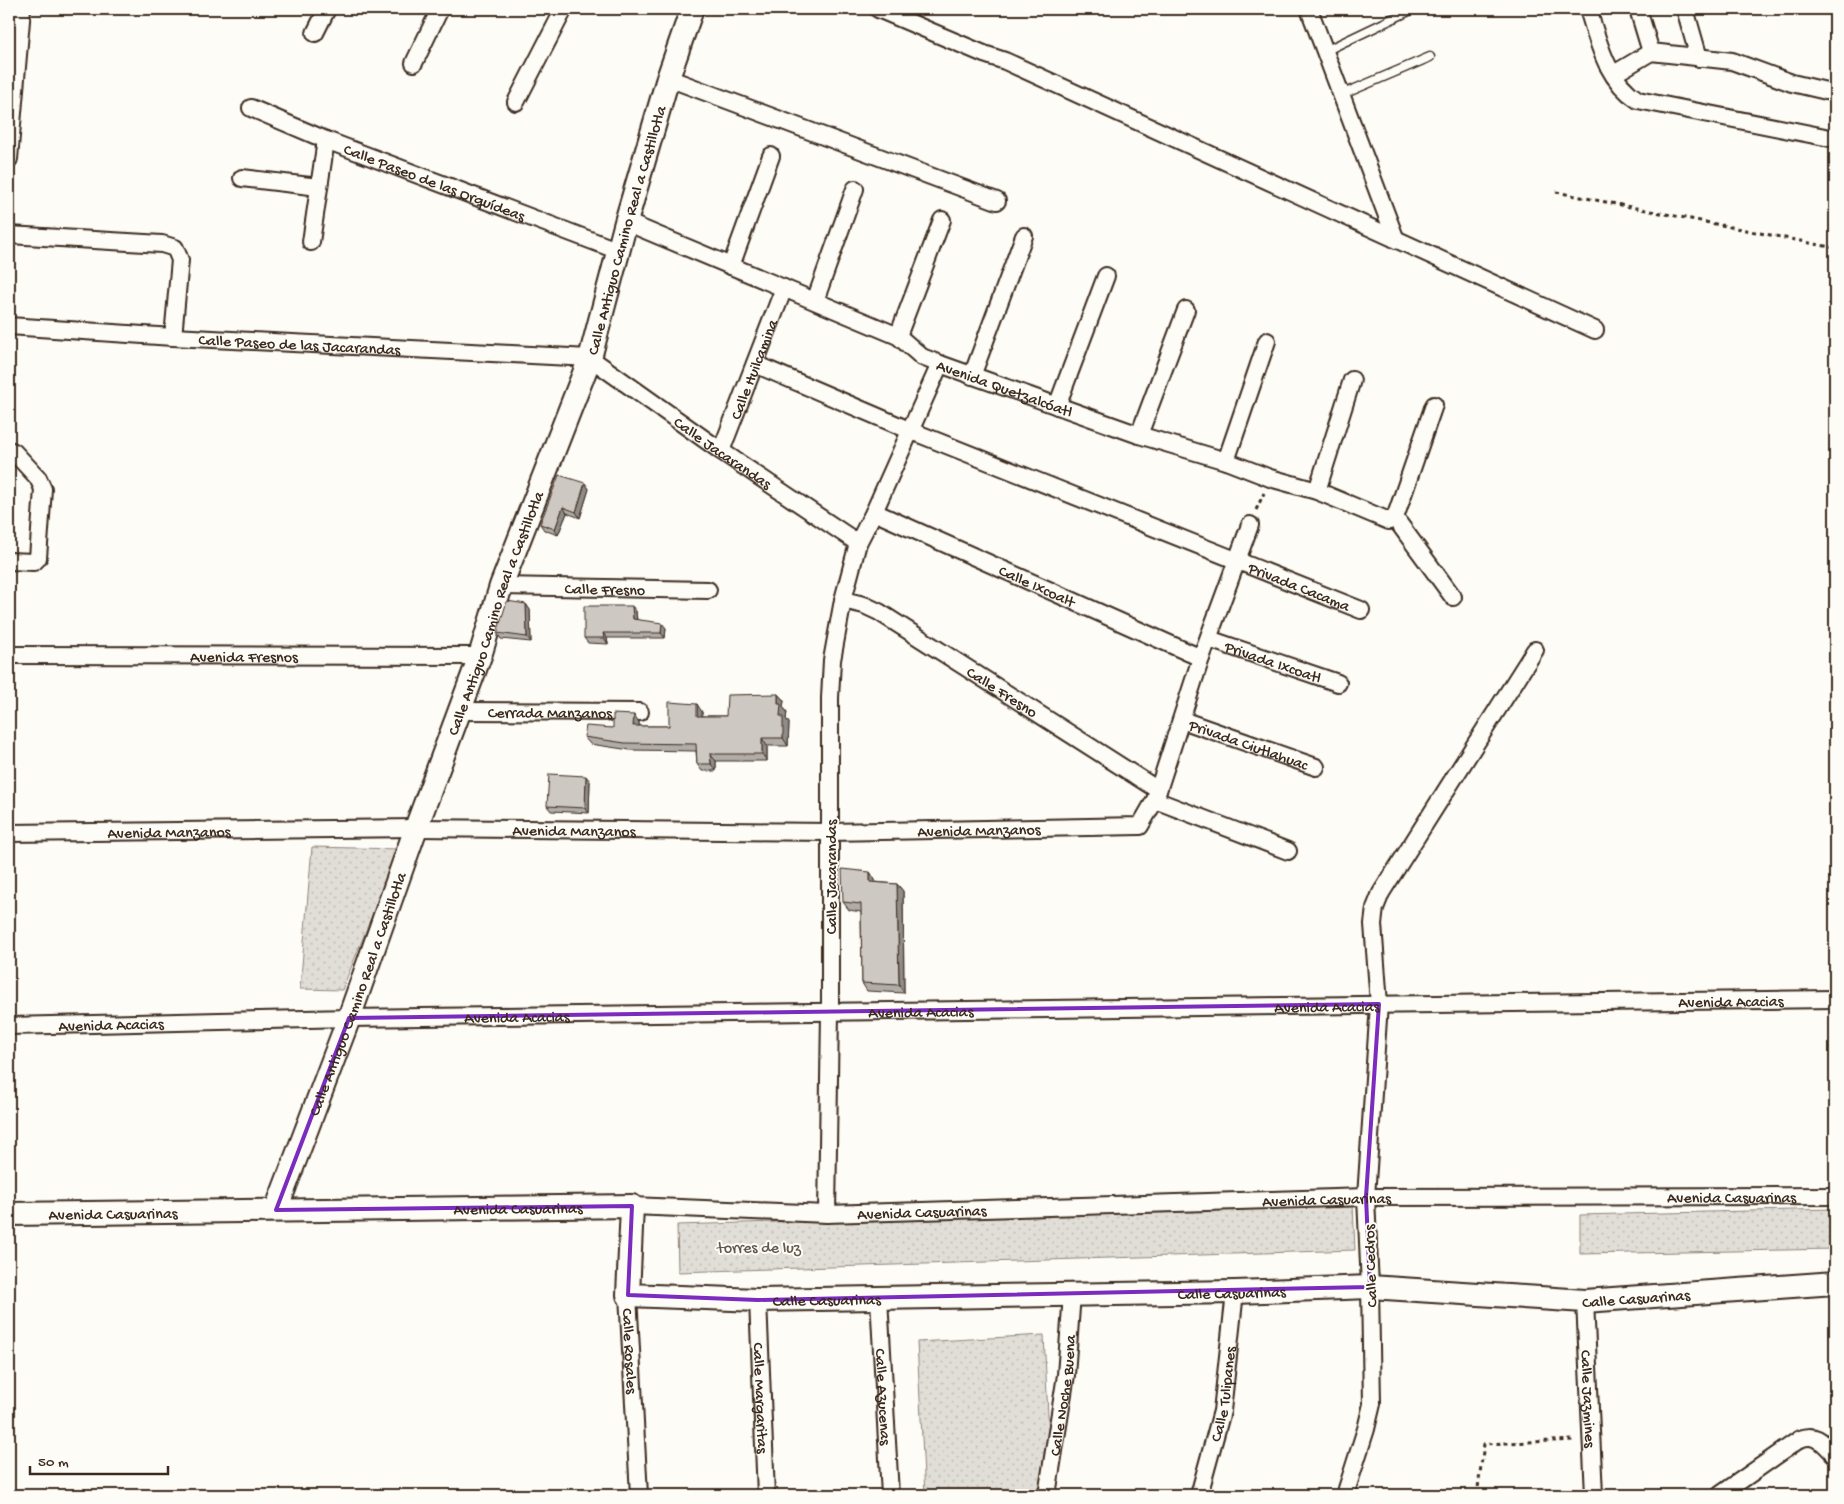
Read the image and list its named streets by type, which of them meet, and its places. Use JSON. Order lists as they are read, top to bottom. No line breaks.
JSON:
{"streets":{"street":["Calle Paseo de las Orquídeas","Calle Antiguo Camino Real a Castillotla","Calle Paseo de las Jacarandas","Calle Huilcamina","Avenida Quetzalcóatl","Calle Jacarandas","Calle Ixcoalt","Privada Cacama","Calle Fresno","Avenida Fresnos","Privada Ixcoatl","Cerrada Manzanos","Privada Ciutlahuac","Avenida Manzanos","Avenida Acacias","Avenida Casuarinas","Calle Cedros","Calle Casuarinas","Calle Rosales","Calle Tulipanes","Calle Noche Buena","Calle Margaritas","Calle Azucenas","Calle Jazmines"]},"crossings":[["Calle Paseo de las Orquídeas","Calle Antiguo Camino Real a Castillotla"],["Calle Antiguo Camino Real a Castillotla","Calle Paseo de las Jacarandas"],["Calle Antiguo Camino Real a Castillotla","Avenida Quetzalcóatl"],["Calle Antiguo Camino Real a Castillotla","Calle Jacarandas"],["Calle Antiguo Camino Real a Castillotla","Calle Fresno"],["Calle Antiguo Camino Real a Castillotla","Avenida Fresnos"],["Calle Antiguo Camino Real a Castillotla","Cerrada Manzanos"],["Calle Antiguo Camino Real a Castillotla","Avenida Manzanos"],["Calle Antiguo Camino Real a Castillotla","Avenida Acacias"],["Calle Antiguo Camino Real a Castillotla","Avenida Casuarinas"],["Calle Paseo de las Jacarandas","Calle Jacarandas"],["Calle Huilcamina","Avenida Quetzalcóatl"],["Calle Huilcamina","Calle Jacarandas"],["Calle Huilcamina","Privada Cacama"],["Avenida Quetzalcóatl","Calle Jacarandas"],["Calle Jacarandas","Calle Ixcoalt"],["Calle Jacarandas","Privada Cacama"],["Calle Jacarandas","Calle Fresno"],["Calle Jacarandas","Avenida Manzanos"],["Calle Jacarandas","Avenida Acacias"],["Calle Jacarandas","Avenida Casuarinas"],["Calle Fresno","Avenida Manzanos"],["Avenida Acacias","Calle Cedros"],["Avenida Casuarinas","Calle Cedros"],["Avenida Casuarinas","Calle Rosales"],["Calle Cedros","Calle Casuarinas"],["Calle Casuarinas","Calle Rosales"],["Calle Casuarinas","Calle Tulipanes"],["Calle Casuarinas","Calle Noche Buena"],["Calle Casuarinas","Calle Margaritas"],["Calle Casuarinas","Calle Azucenas"],["Calle Casuarinas","Calle Jazmines"]],"parks":["torres de luz"],"scale_bar":"50 m"}
